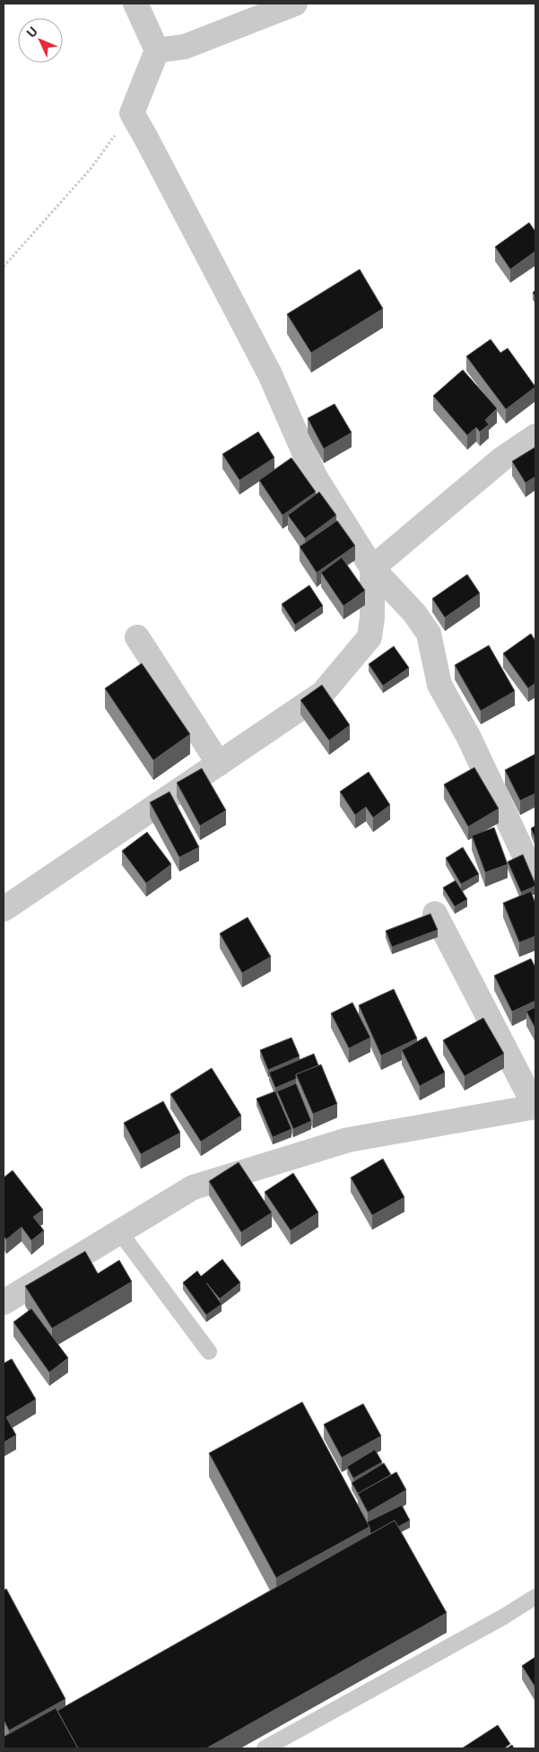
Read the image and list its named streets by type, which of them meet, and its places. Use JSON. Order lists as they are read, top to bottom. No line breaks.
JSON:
{"north":"top left"}
